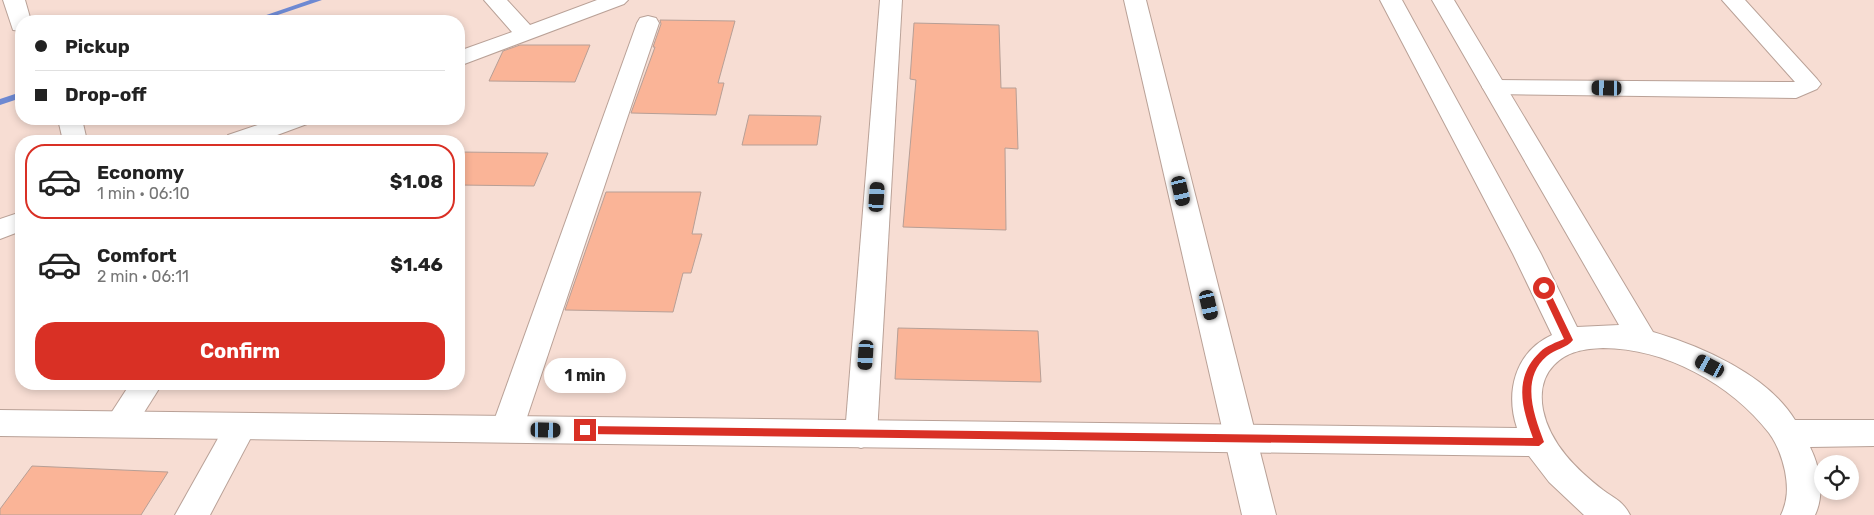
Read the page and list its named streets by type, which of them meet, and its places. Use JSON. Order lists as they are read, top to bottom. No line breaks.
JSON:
{"page":{"banner":["Pickup","Drop-off"],"list":[{"name":"Economy","note":"1 min · 06:10","value":"$1.08"},{"name":"Comfort","note":"2 min · 06:11","value":"$1.46"}],"buttons":"Confirm","bubble":"1 min"}}
